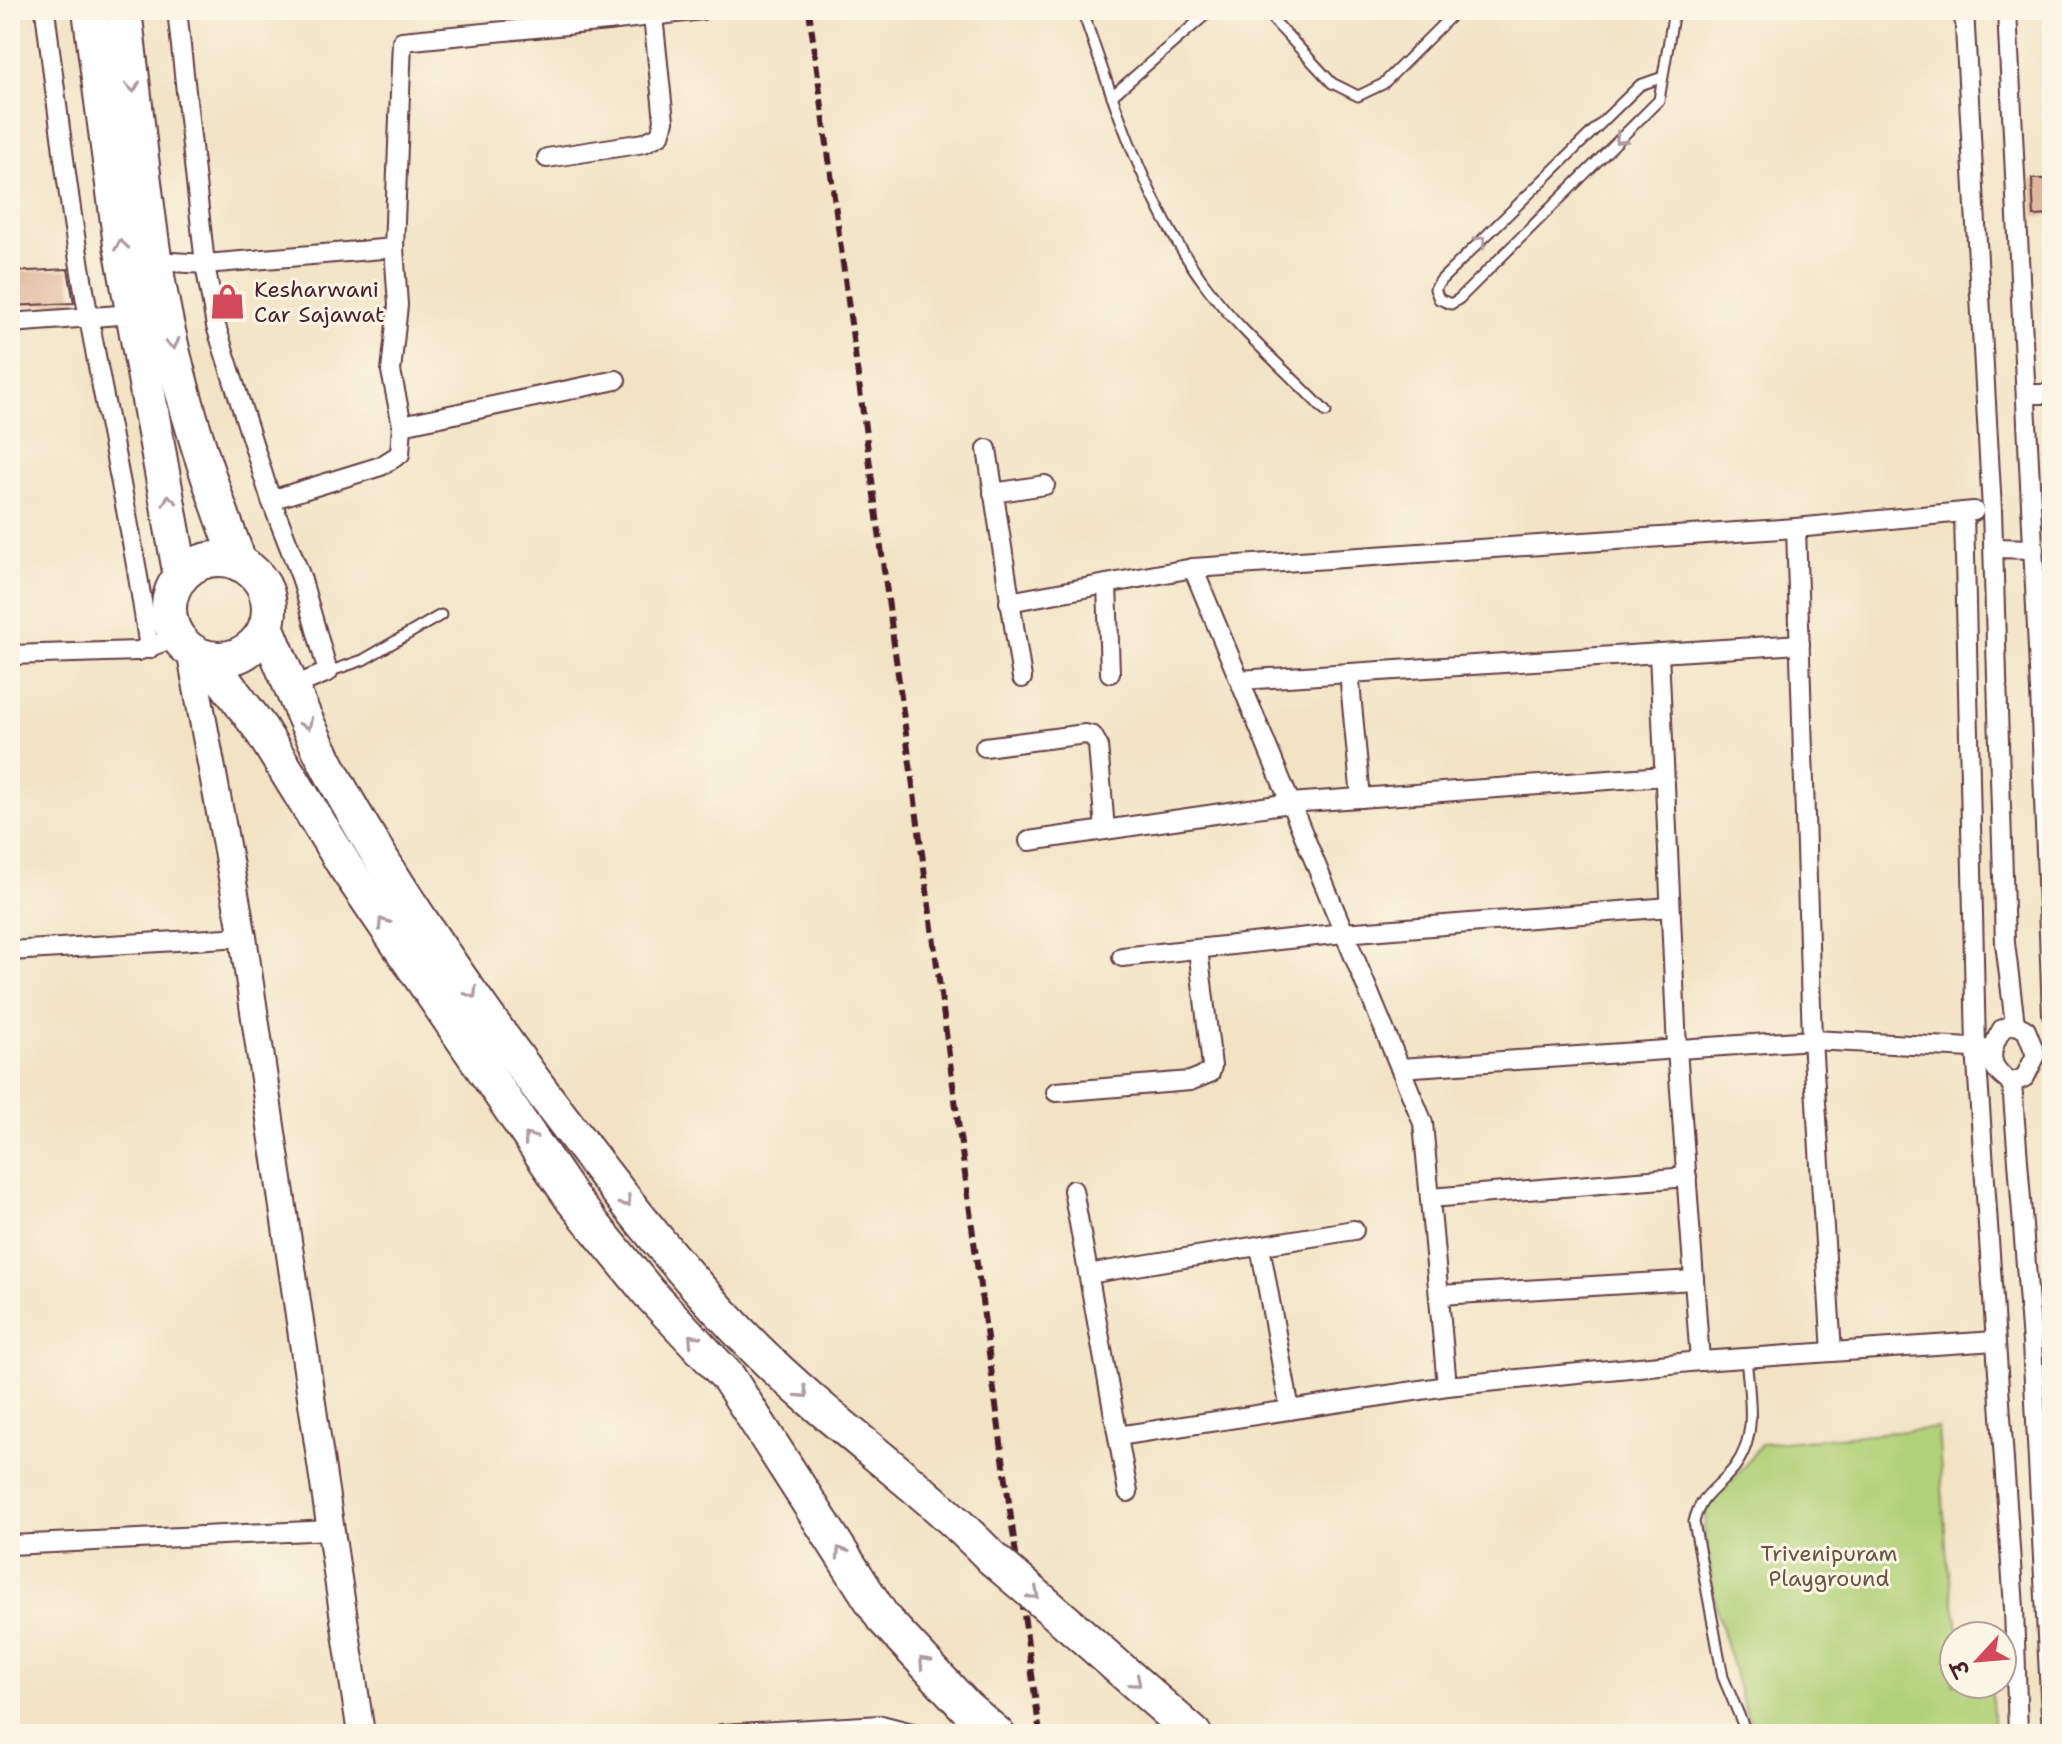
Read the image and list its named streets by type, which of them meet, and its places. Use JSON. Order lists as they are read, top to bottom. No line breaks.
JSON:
{"parks":["Trivenipuram Playground"],"places":{"shop":["Kesharwani Car Sajawat"]},"north":"bottom left"}
